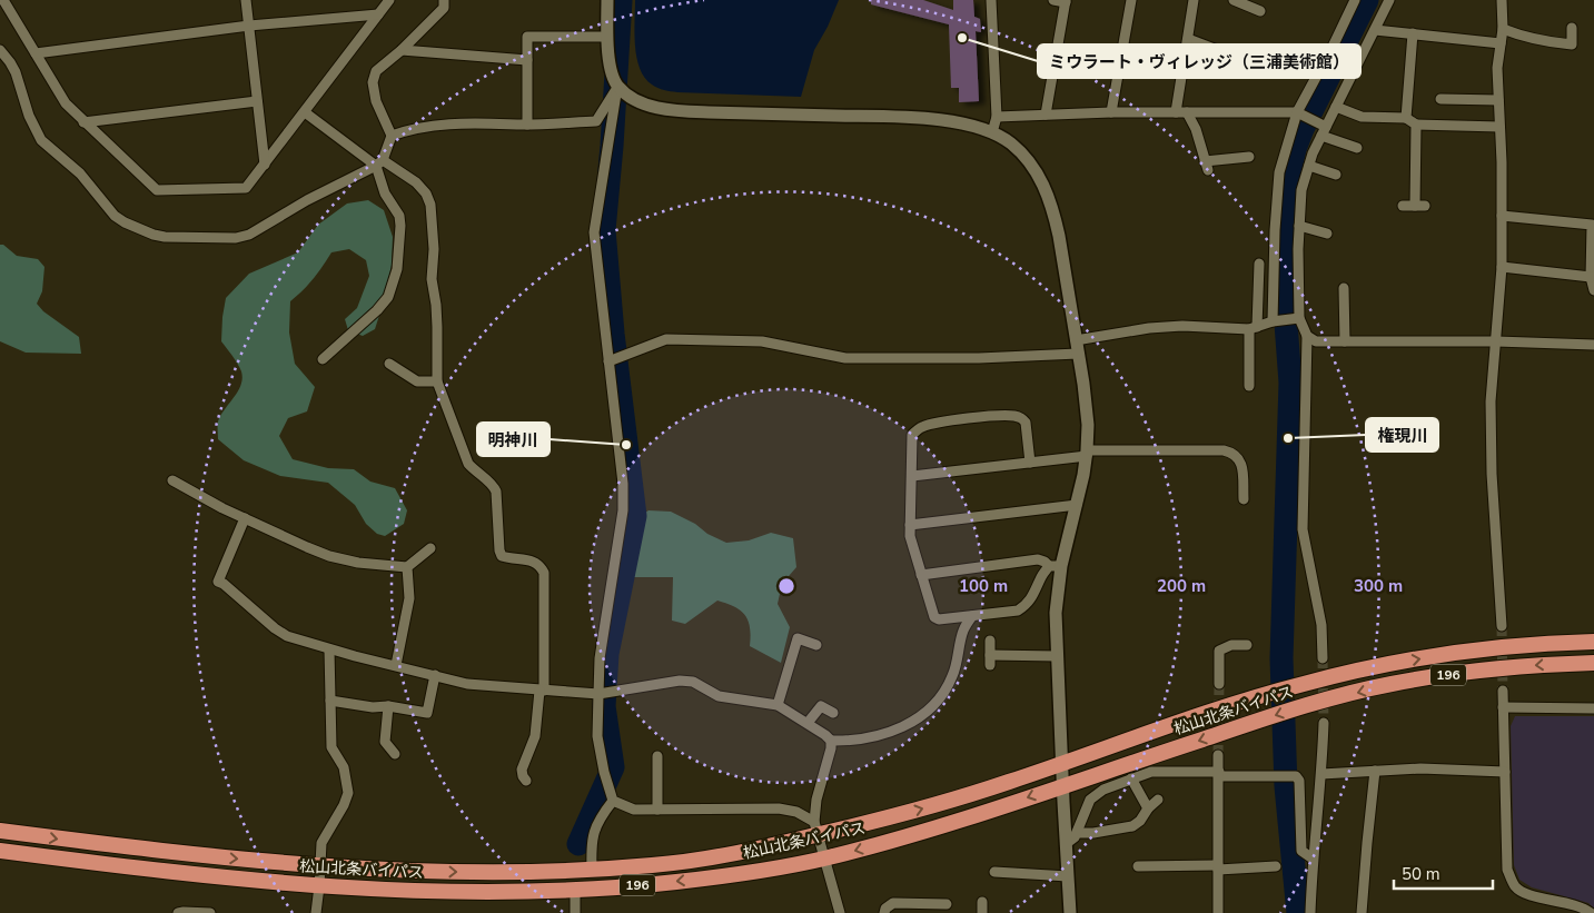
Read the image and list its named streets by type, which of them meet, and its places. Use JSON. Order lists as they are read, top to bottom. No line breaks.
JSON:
{"streets":{"highway":["196","松山北条バイパス"]},"places":["ミウラート・ヴィレッジ（三浦美術館）","権現川","明神川"],"scale_bar":"50 m","rings":["100 m","200 m","300 m"]}
